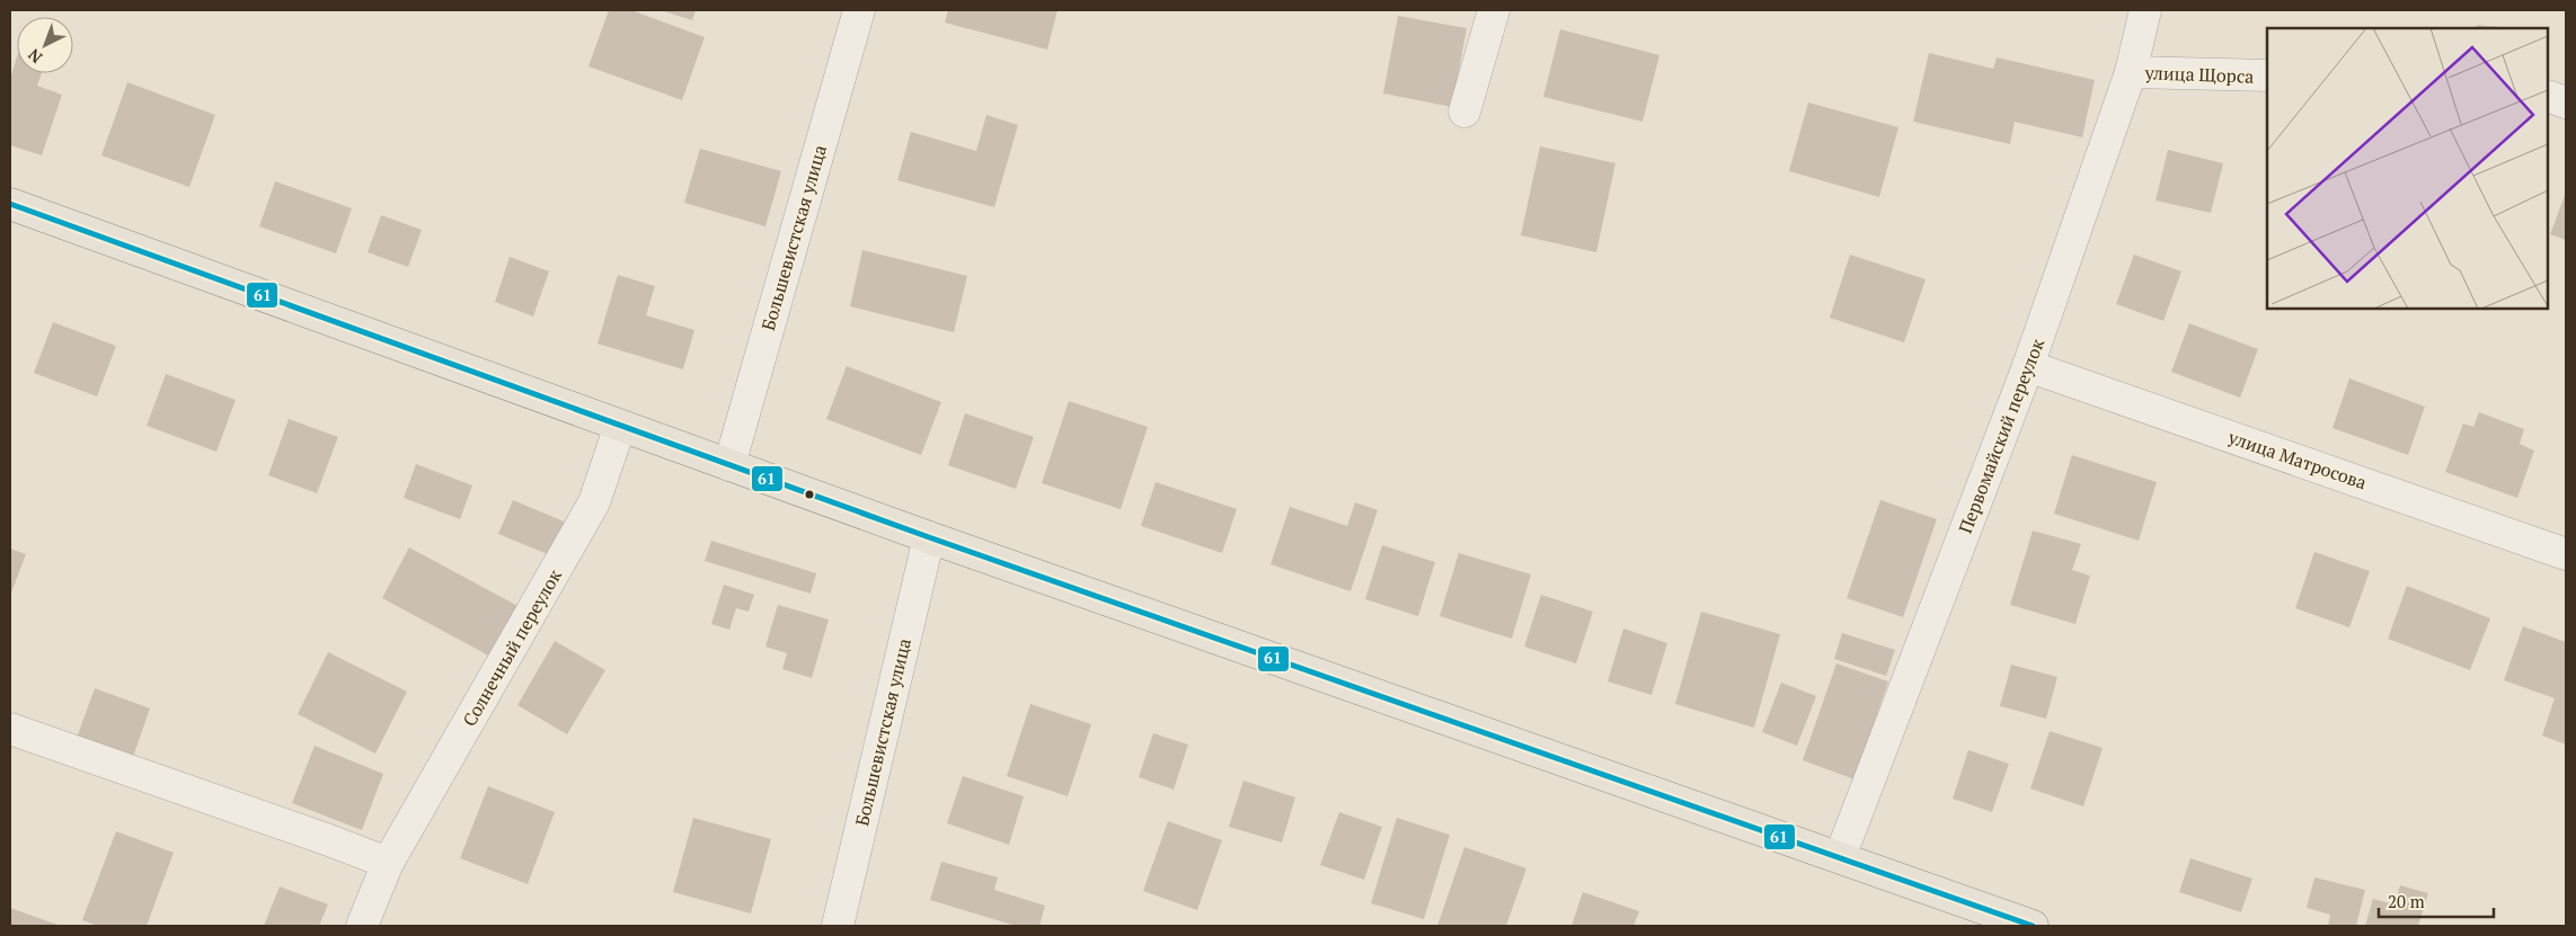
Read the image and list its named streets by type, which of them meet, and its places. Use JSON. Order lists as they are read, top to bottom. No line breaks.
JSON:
{"streets":{"street":["улица Щорса","Большевистская улица","Первомайский переулок","улица Матросова","Солнечный переулок"]},"crossings":[["улица Щорса","Первомайский переулок"],["Первомайский переулок","улица Матросова"]],"lines":["transit line 61"],"scale_bar":"20 m","north":"bottom left"}
